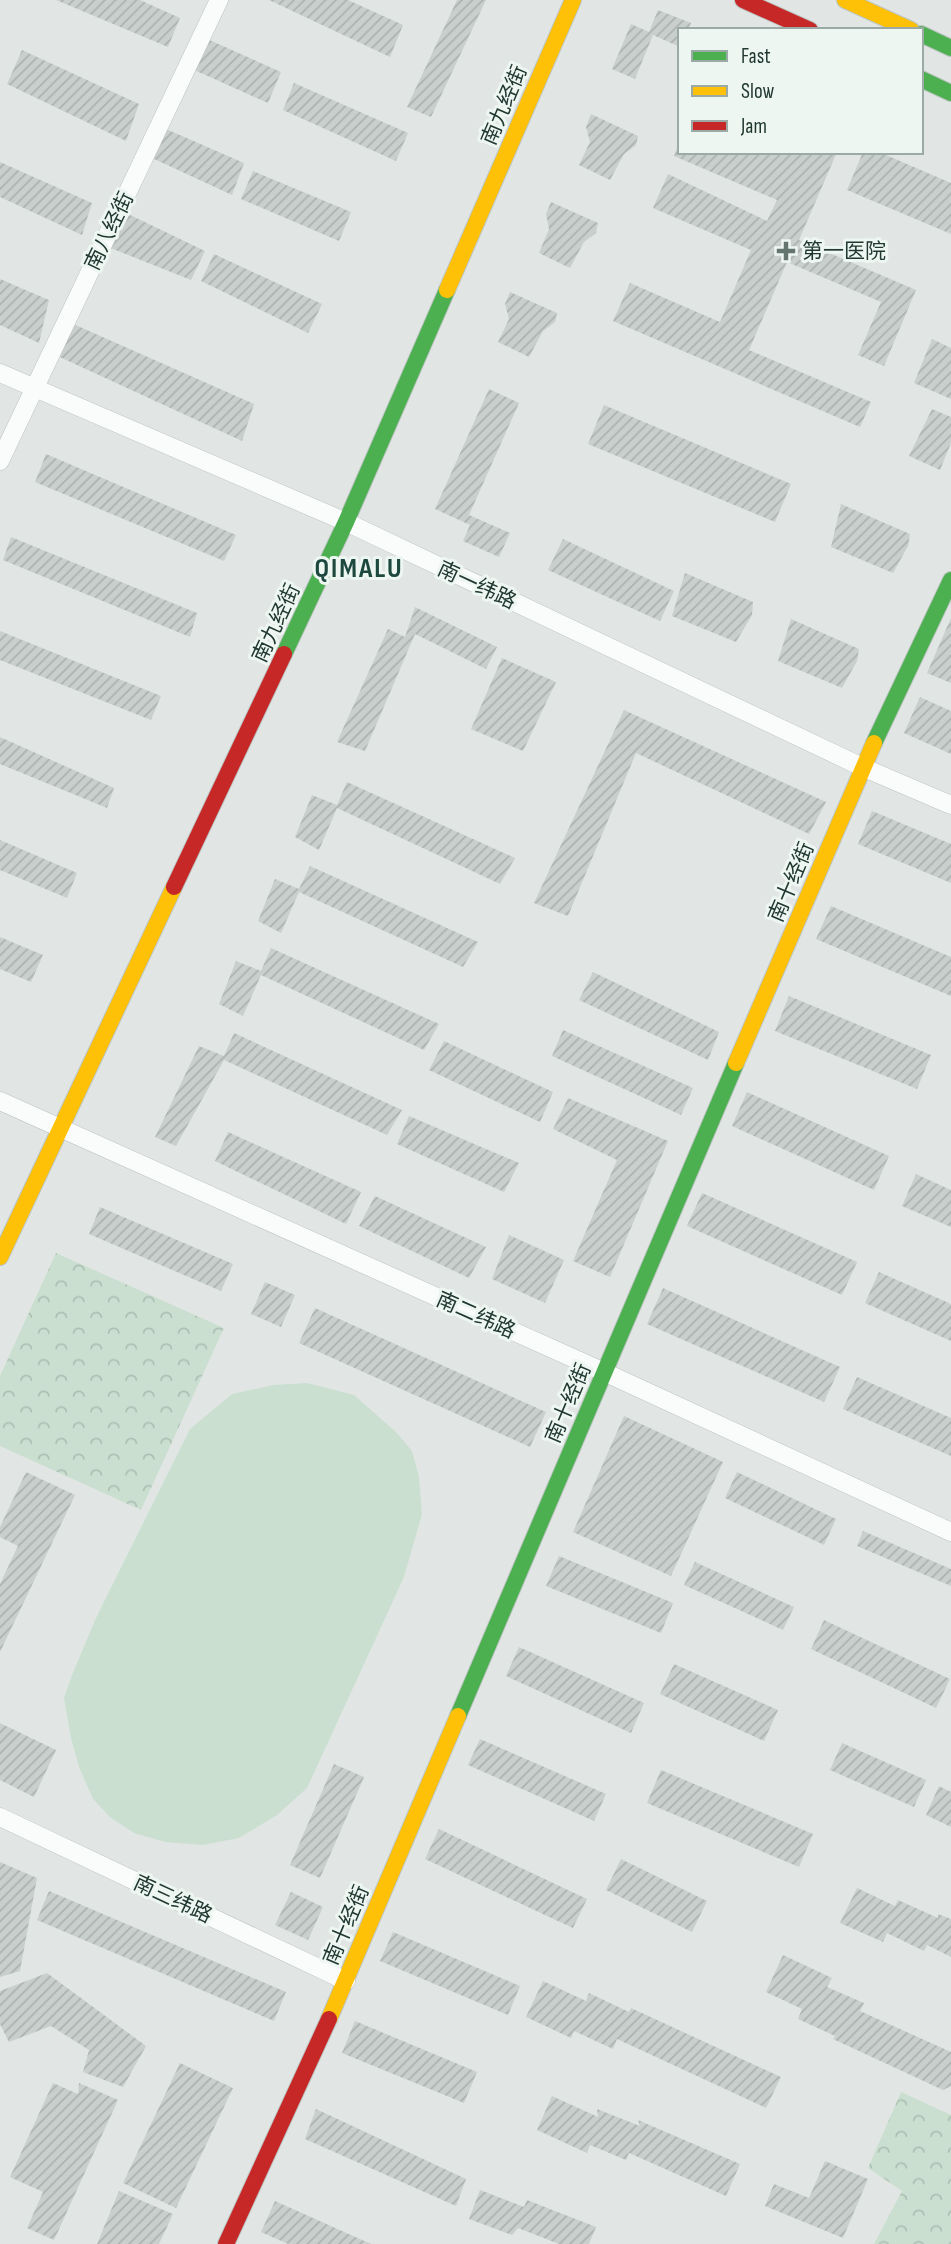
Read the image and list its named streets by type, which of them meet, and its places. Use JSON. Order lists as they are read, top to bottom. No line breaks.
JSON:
{"streets":{"street":["南九经街","南八经街","南一纬路","南十经街","南二纬路","南三纬路"]},"crossings":[["南九经街","南一纬路"],["南九经街","南二纬路"],["南八经街","南一纬路"],["南一纬路","南十经街"],["南十经街","南二纬路"],["南十经街","南三纬路"]],"districts":["QIMALU"],"places":{"health":["第一医院"]},"legend":["Fast","Slow","Jam"]}
